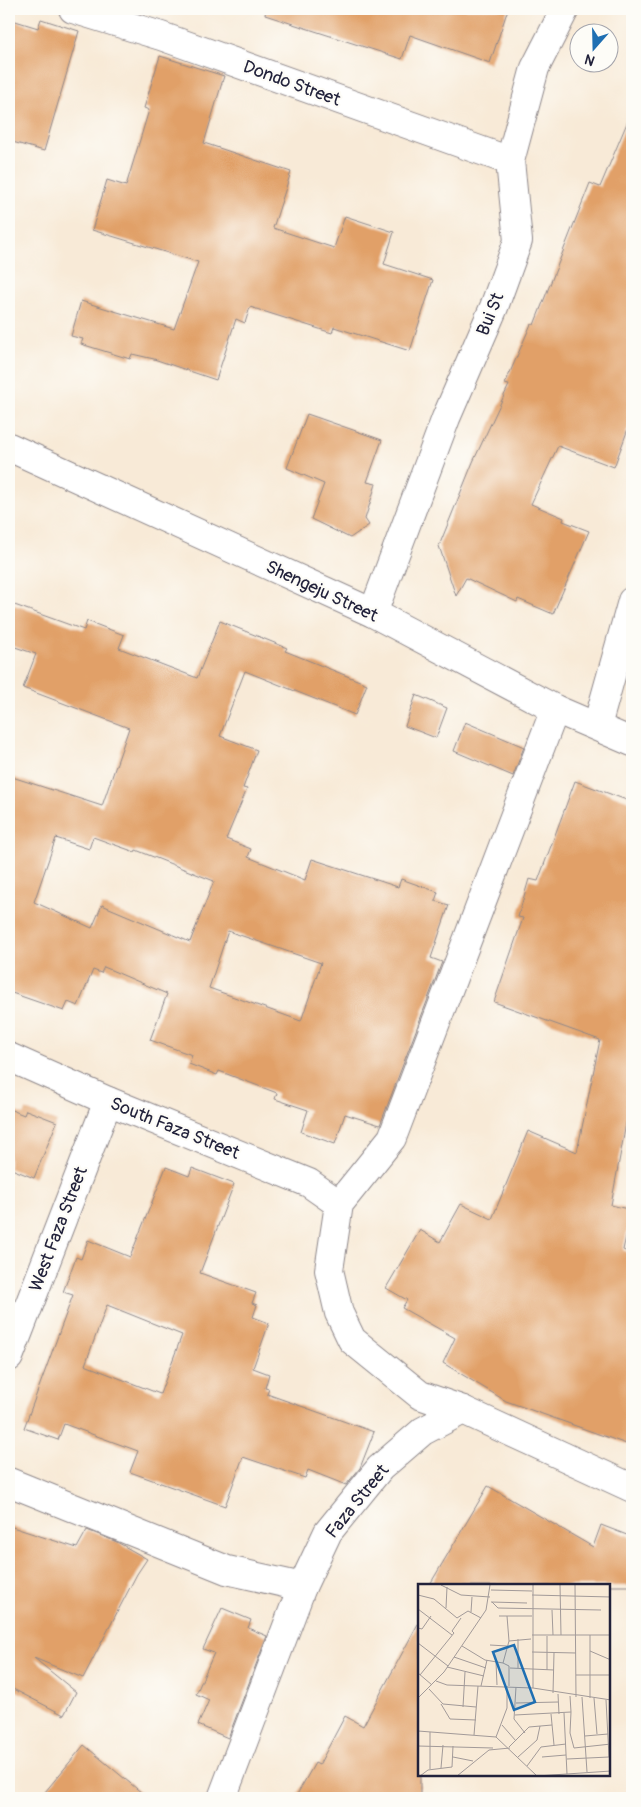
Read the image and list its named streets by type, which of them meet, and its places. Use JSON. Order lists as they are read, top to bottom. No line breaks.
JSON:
{"streets":{"street":["Dondo Street","Bui St","Shengeju Street","South Faza Street","West Faza Street","Faza Street"]},"crossings":[["Dondo Street","Bui St"],["Bui St","Shengeju Street"],["South Faza Street","West Faza Street"]],"north":"bottom"}
